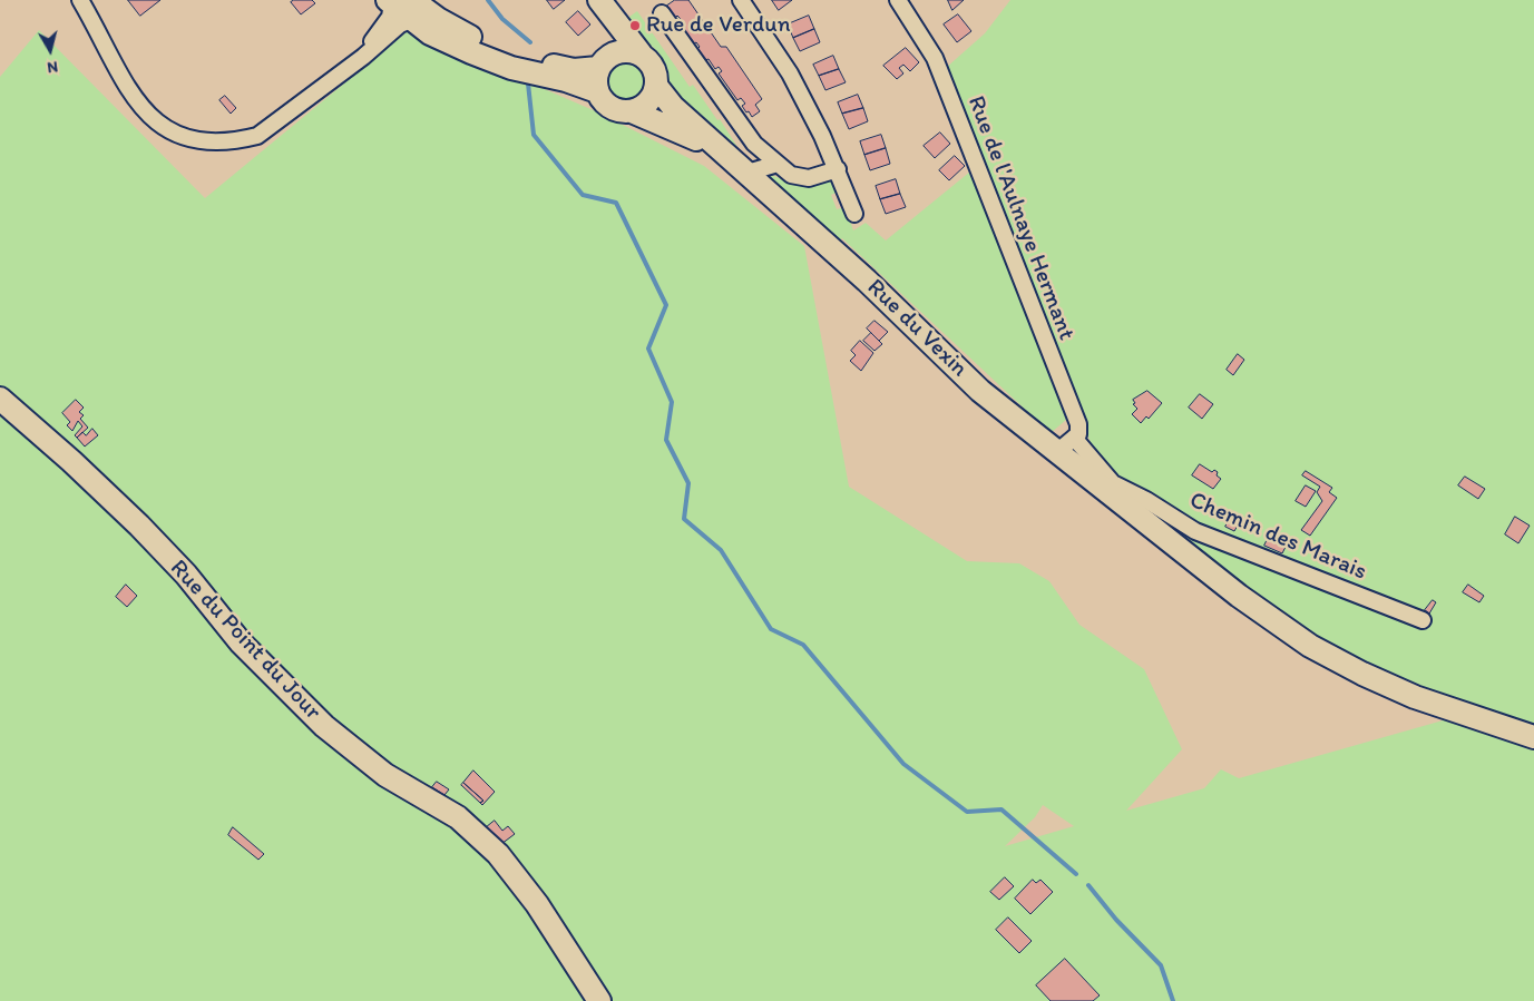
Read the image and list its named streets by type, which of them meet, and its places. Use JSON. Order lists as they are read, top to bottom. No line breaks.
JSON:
{"streets":{"main road":["Rue du Vexin","Rue du Point du Jour"],"street":["Rue de l'Aulnaye Hermant","Chemin des Marais"]},"crossings":[["Rue de l'Aulnaye Hermant","Rue du Vexin"],["Rue du Vexin","Chemin des Marais"]],"places":["Rue de Verdun"],"north":"bottom"}
